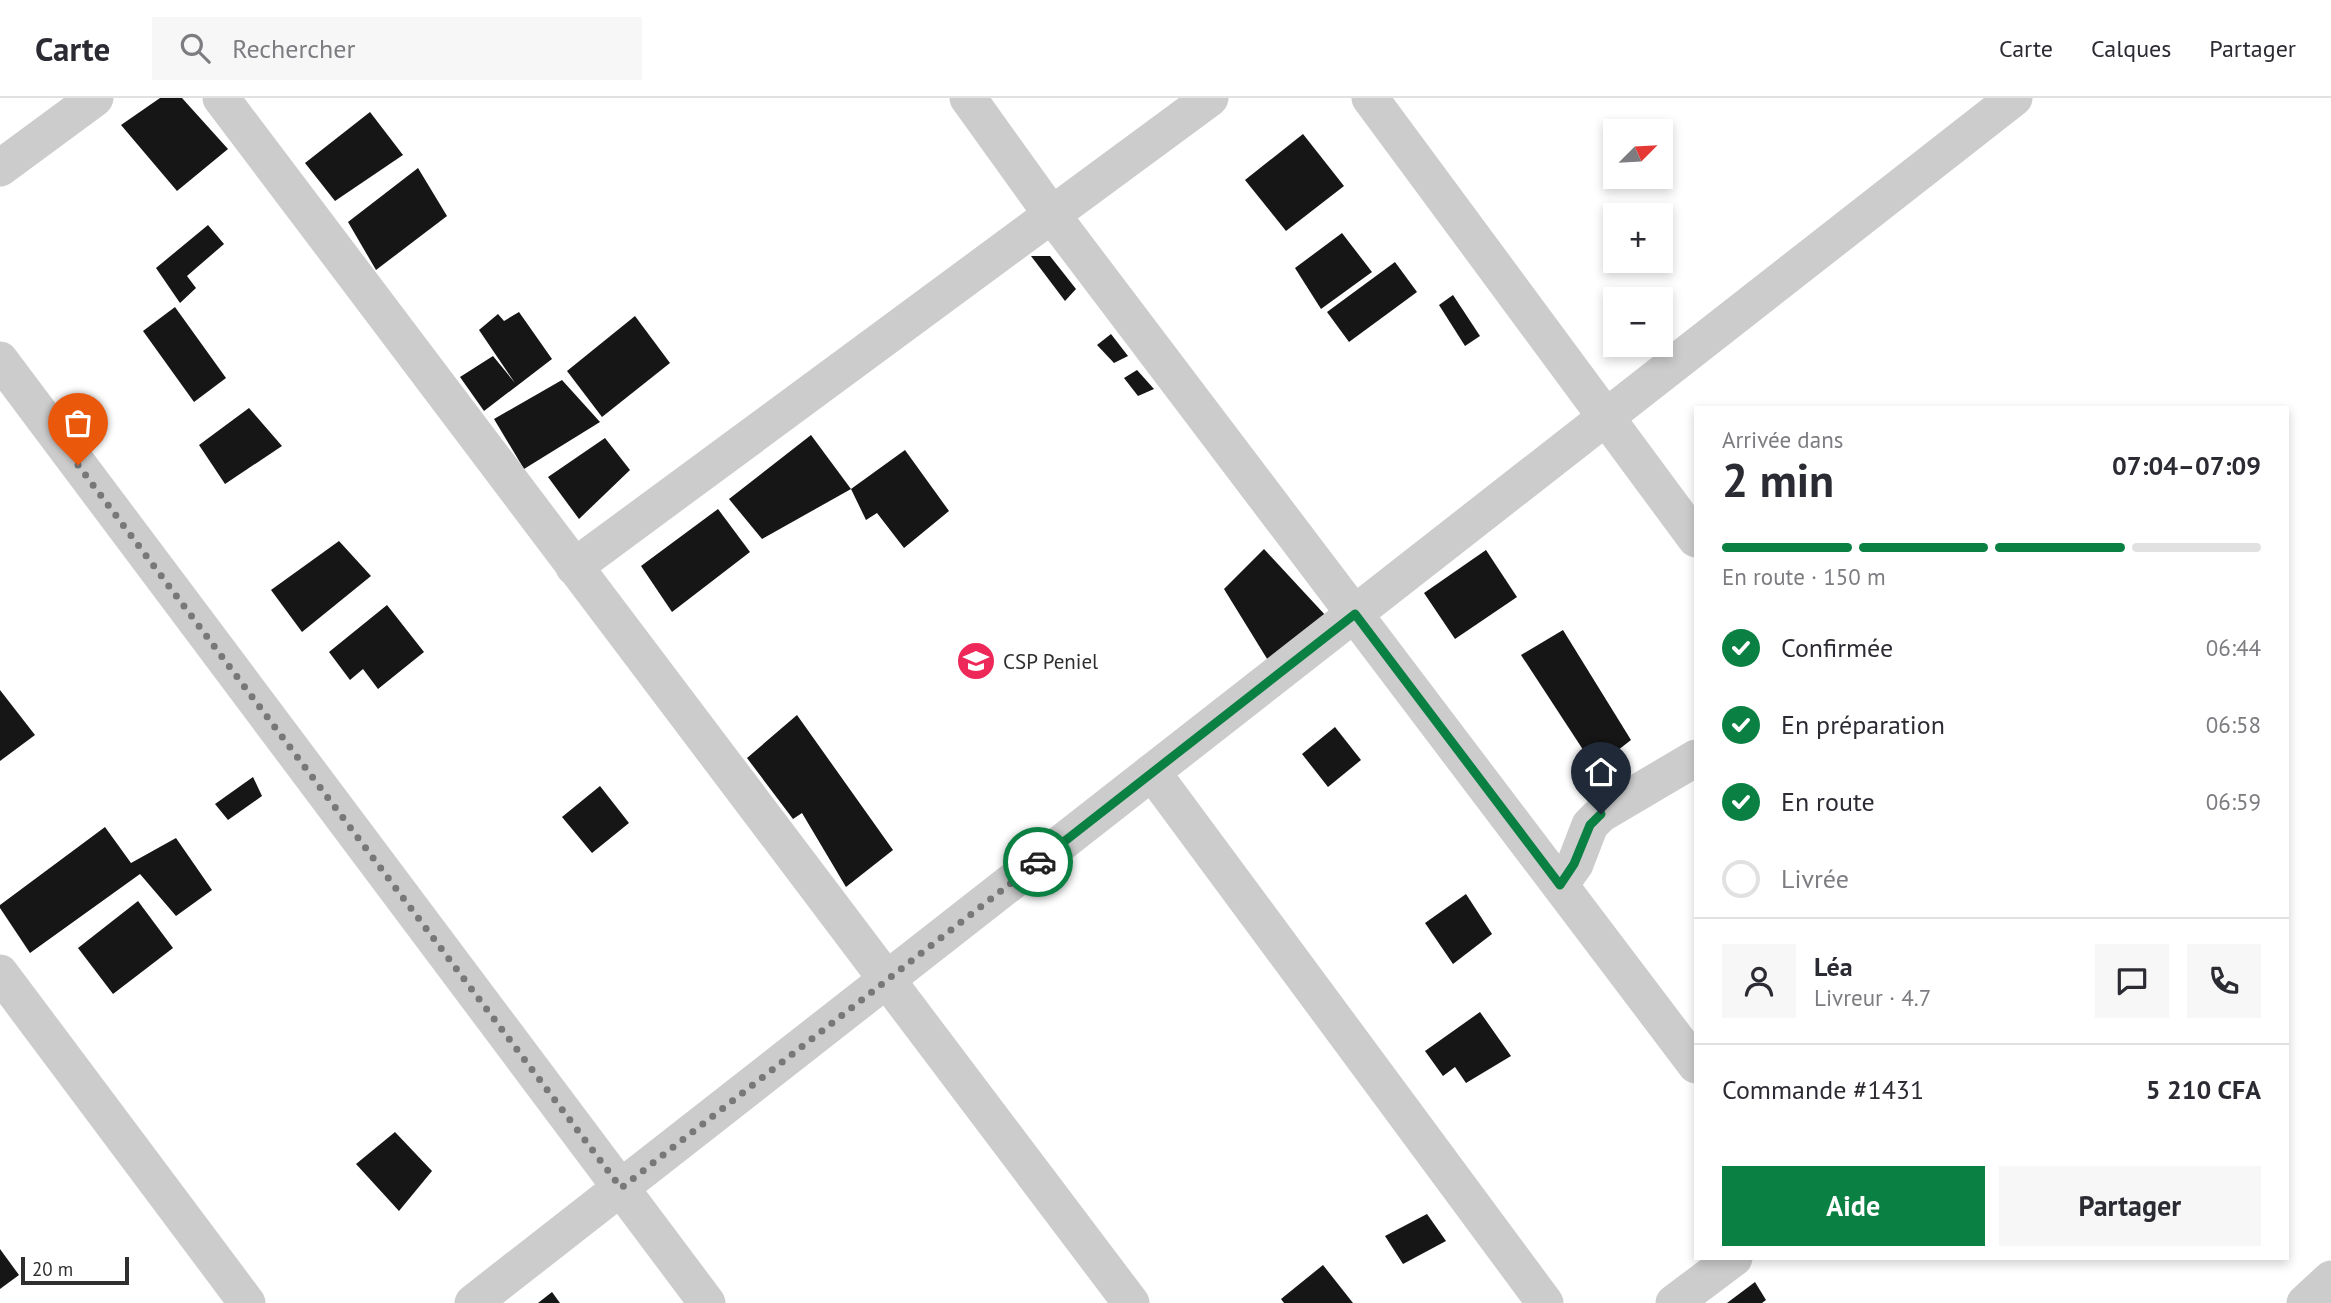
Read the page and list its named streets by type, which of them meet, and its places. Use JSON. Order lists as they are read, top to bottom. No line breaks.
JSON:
{"places":{"school or university":["CSP Peniel"]},"scale_bar":"20 m","north":"top right","page":{"header":"Carte","search":"Rechercher","nav":["Carte","Calques","Partager"],"map_buttons":["+","−"],"heading":["2 min","Arrivée dans","07:04–07:09"],"panel":["Léa","Livreur · 4.7","Commande #1431","5 210 CFA"],"bar":"En route · 150 m","list":[["Confirmée","06:44"],["En préparation","06:58"],["En route","06:59"],"Livrée"],"buttons":["Aide","Partager"],"scale":"20 m"}}
